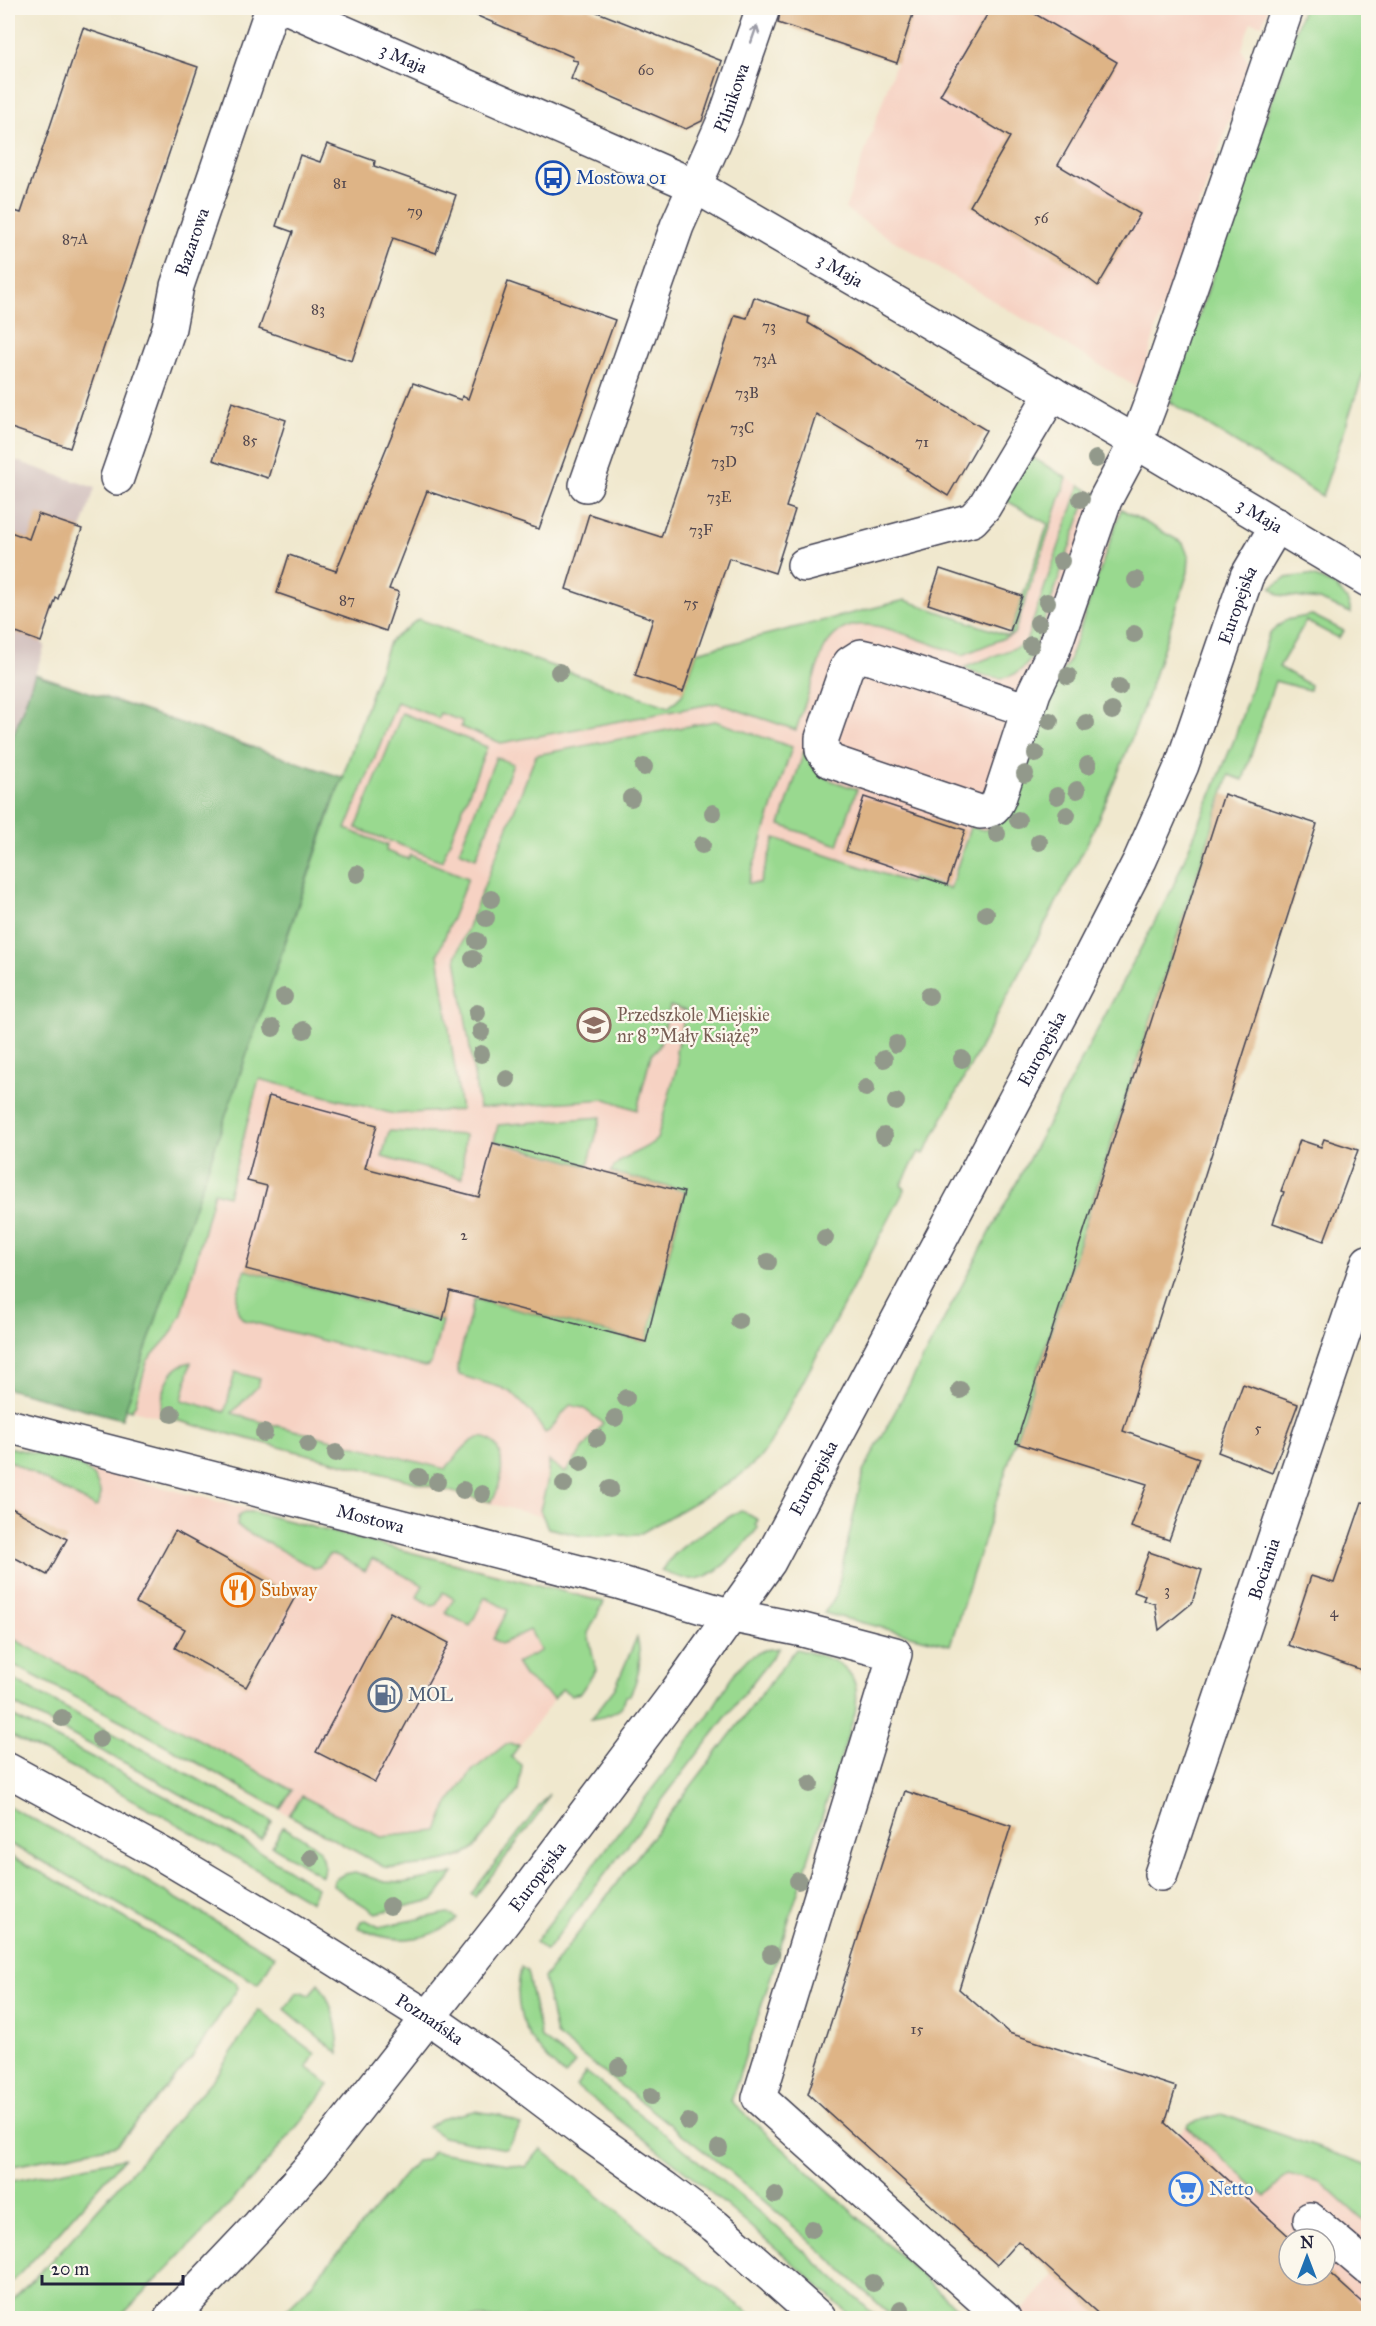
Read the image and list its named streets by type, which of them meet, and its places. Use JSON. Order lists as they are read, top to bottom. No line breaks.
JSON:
{"streets":{"street":["3 Maja","Pilnikowa","Bazarowa","Europejska","Mostowa","Bociania","Poznańska"]},"crossings":[["3 Maja","Pilnikowa"],["3 Maja","Europejska"],["Europejska","Mostowa"],["Europejska","Poznańska"]],"one_way":["Pilnikowa"],"places":{"bus stop":["Mostowa 01"],"school or university":["Przedszkole Miejskie nr 8 \"Mały Książę\""],"restaurant":["Subway"],"fuel station":["MOL"],"supermarket":["Netto"]},"house_numbers":["60","81","79","56","87A","83","73","73A","73B","73C","85","71","73D","73E","73F","87","75","2","5","3","4","15"],"scale_bar":"20 m","north":"top"}
